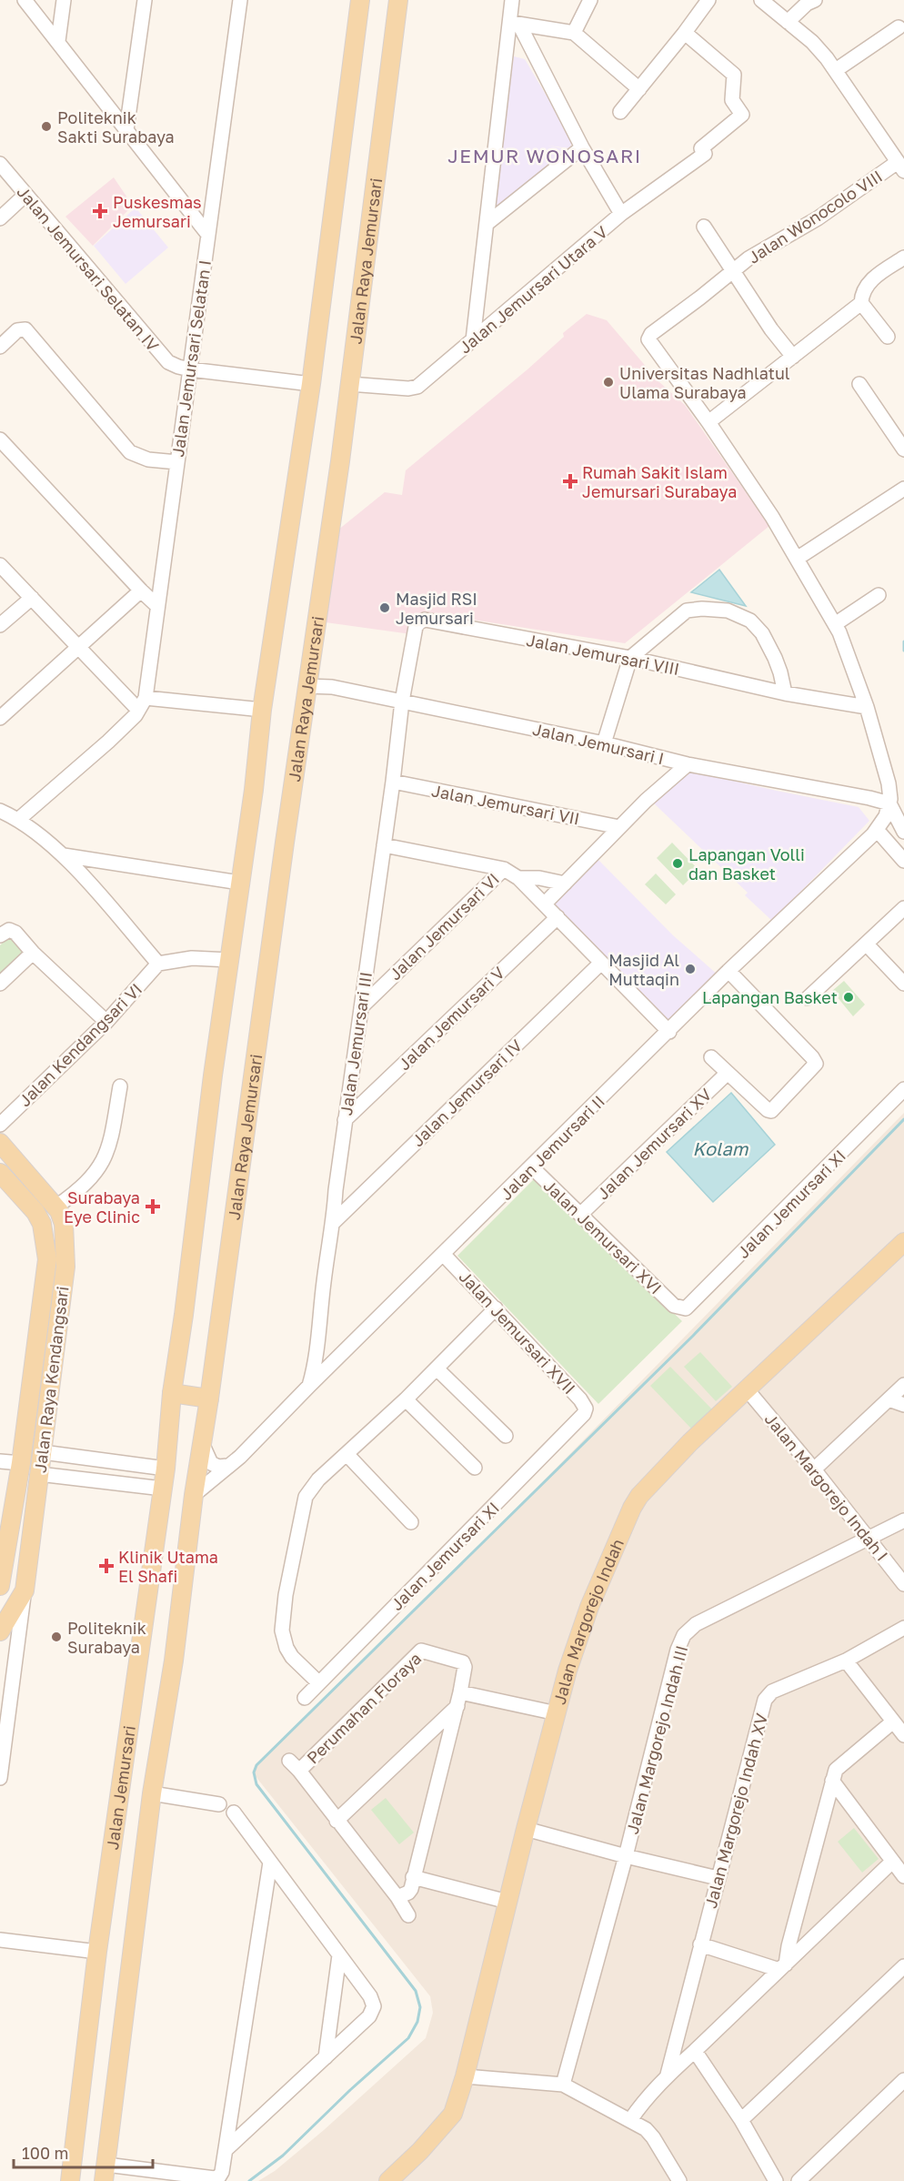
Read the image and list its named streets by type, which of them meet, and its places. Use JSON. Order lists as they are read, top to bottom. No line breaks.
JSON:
{"streets":{"main road":["Jalan Raya Jemursari","Jalan Raya Kendangsari","Jalan Margorejo Indah","Jalan Jemursari"],"street":["Jalan Wonocolo VIII","Jalan Jemursari Selatan IV","Jalan Jemursari Utara V","Jalan Jemursari Selatan I","Jalan Jemursari VIII","Jalan Jemursari I","Jalan Jemursari VII","Jalan Jemursari VI","Jalan Jemursari V","Jalan Jemursari III","Jalan Kendangsari VI","Jalan Jemursari IV","Jalan Jemursari XV","Jalan Jemursari II","Jalan Jemursari XI","Jalan Jemursari XVI","Jalan Jemursari XVII","Jalan Margorejo Indah I","Perumahan Floraya","Jalan Margorejo Indah III","Jalan Margorejo Indah XV"]},"crossings":[["Jalan Raya Jemursari","Jalan Jemursari Utara V"],["Jalan Raya Jemursari","Jalan Jemursari I"],["Jalan Raya Jemursari","Jalan Jemursari"],["Jalan Jemursari Selatan IV","Jalan Jemursari Selatan I"],["Jalan Jemursari VIII","Jalan Jemursari I"],["Jalan Jemursari VIII","Jalan Jemursari III"],["Jalan Jemursari I","Jalan Jemursari III"],["Jalan Jemursari VII","Jalan Jemursari III"],["Jalan Jemursari VI","Jalan Jemursari V"],["Jalan Jemursari VI","Jalan Jemursari III"],["Jalan Jemursari VI","Jalan Jemursari IV"],["Jalan Jemursari VI","Jalan Jemursari II"],["Jalan Jemursari V","Jalan Jemursari III"],["Jalan Jemursari III","Jalan Jemursari IV"],["Jalan Jemursari III","Jalan Jemursari II"],["Jalan Jemursari XV","Jalan Jemursari XVI"],["Jalan Jemursari II","Jalan Jemursari XVI"],["Jalan Jemursari II","Jalan Jemursari XVII"],["Jalan Jemursari II","Jalan Jemursari"],["Jalan Jemursari XI","Jalan Jemursari XVI"],["Jalan Jemursari XI","Jalan Jemursari XVII"],["Jalan Margorejo Indah I","Jalan Margorejo Indah"],["Jalan Margorejo Indah I","Jalan Margorejo Indah III"]],"districts":["JEMUR WONOSARI"],"water":["Kolam"],"places":{"other":["Politeknik Sakti Surabaya","Universitas Nadhlatul Ulama Surabaya","Masjid RSI Jemursari","Lapangan Volli dan Basket","Masjid Al Muttaqin","Lapangan Basket","Politeknik Surabaya"],"health":["Puskesmas Jemursari","Rumah Sakit Islam Jemursari Surabaya","Surabaya Eye Clinic","Klinik Utama El Shafi"]},"scale_bar":"100 m"}
